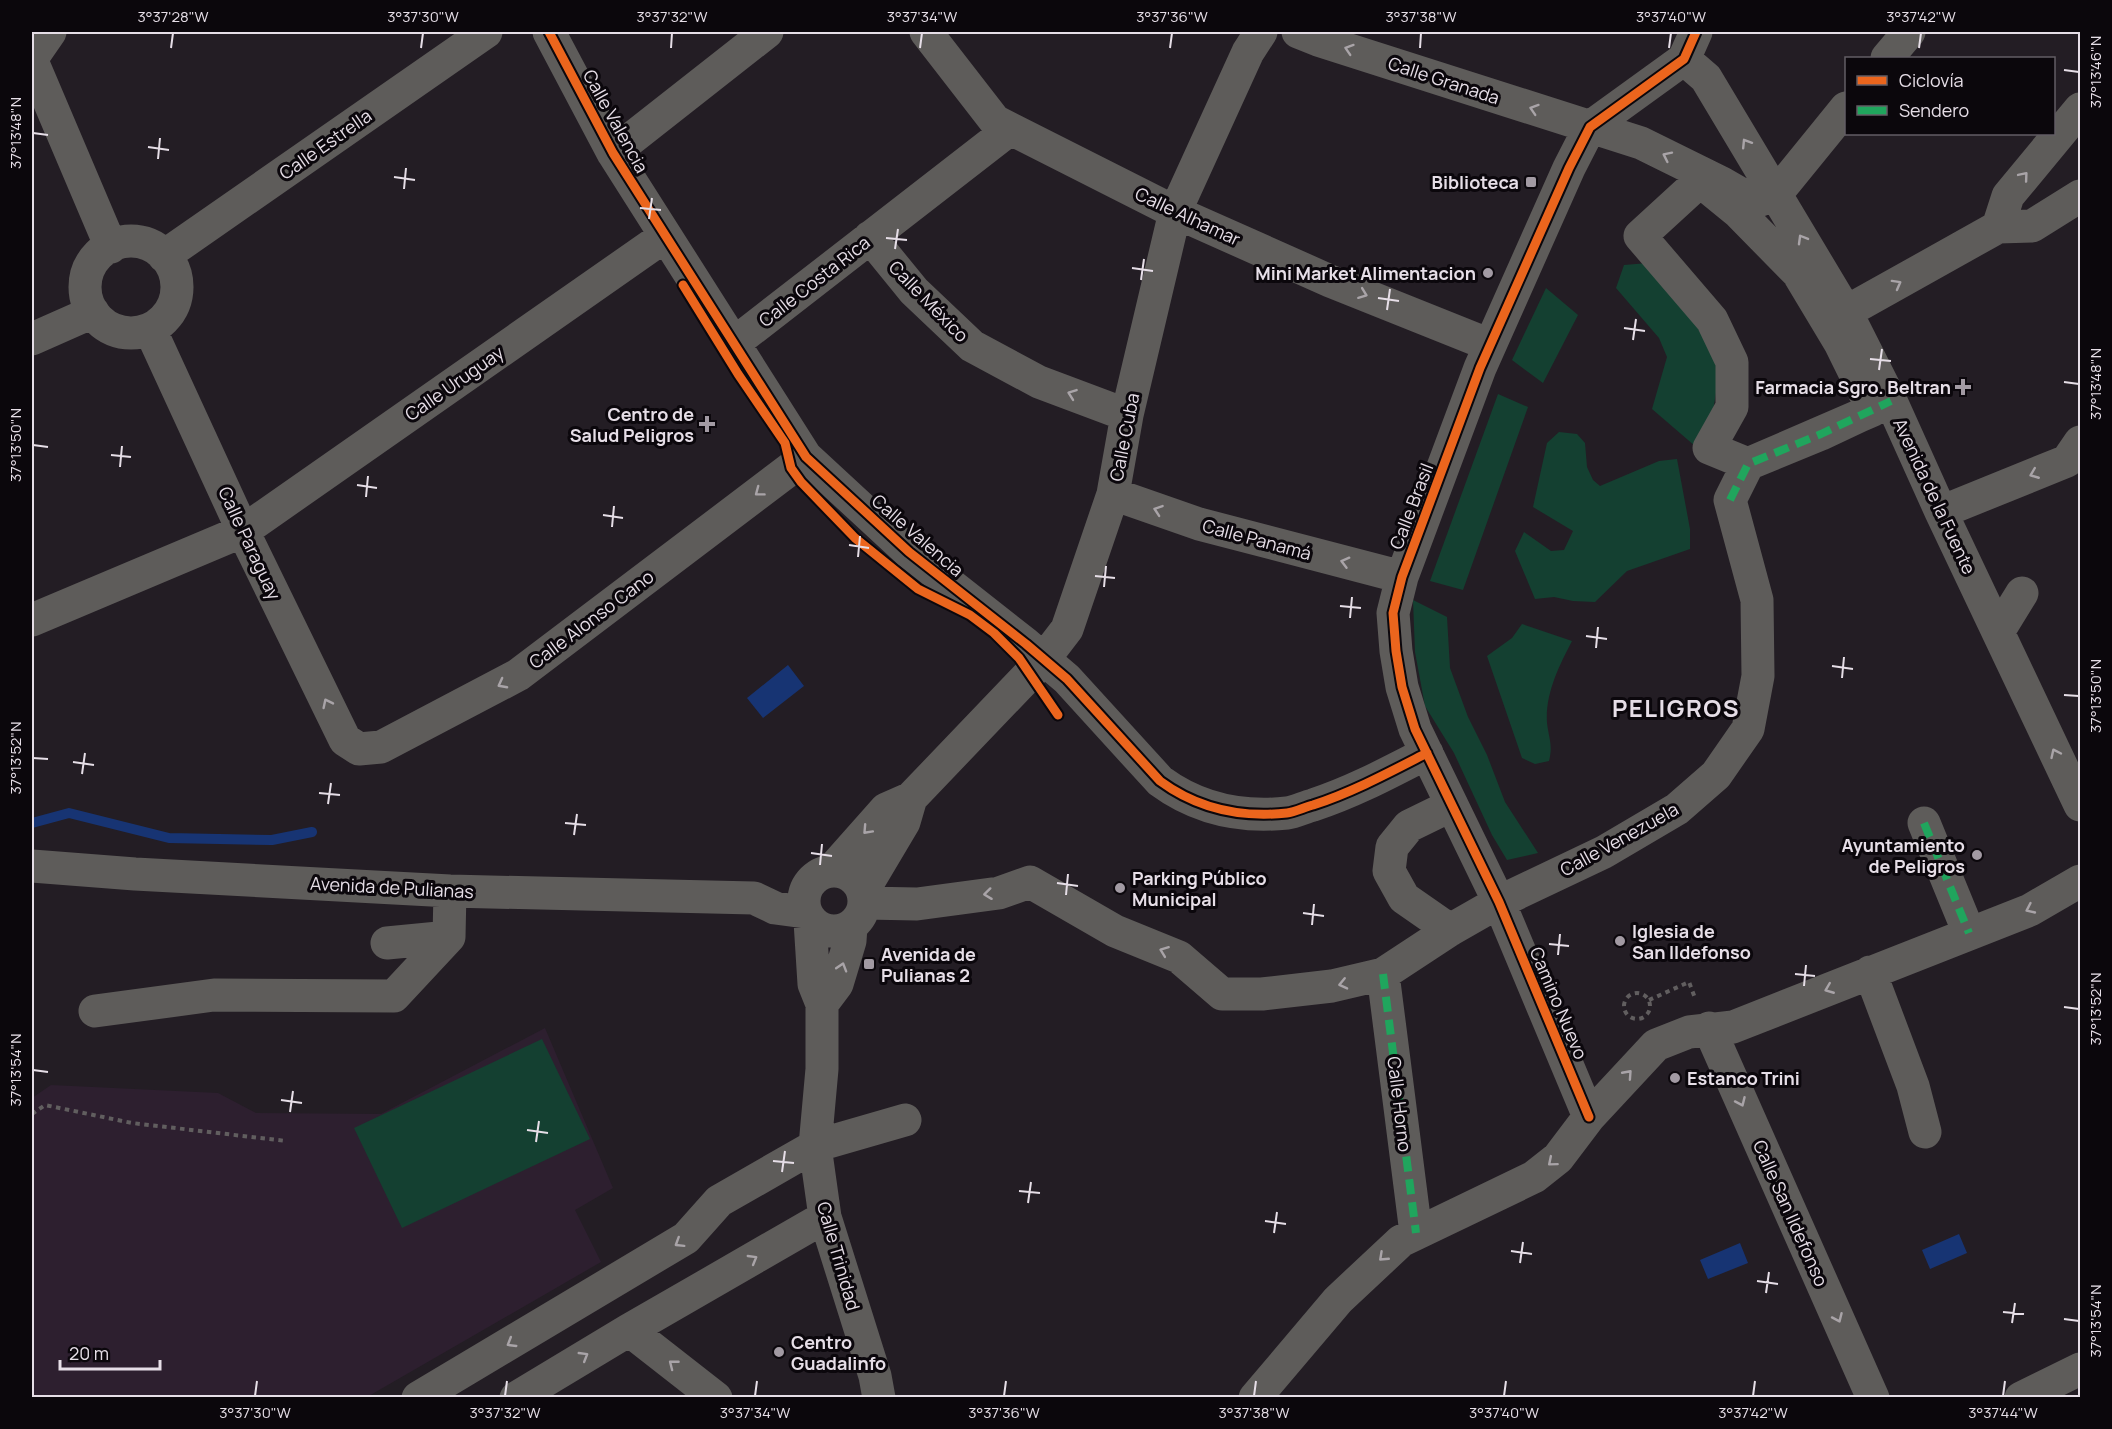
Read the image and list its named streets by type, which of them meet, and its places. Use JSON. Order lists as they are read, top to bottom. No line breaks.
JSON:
{"streets":{"street":["Calle Granada","Calle Valencia","Calle Estrella","Calle Alhamar","Calle Costa Rica","Calle México","Calle Uruguay","Calle Cuba","Avenida de la Fuente","Calle Brasil","Calle Panamá","Calle Paraguay","Calle Alonso Cano","Calle Venezuela","Avenida de Pulianas","Camino Nuevo","Calle Horno","Calle San Ildefonso","Calle Trinidad"]},"crossings":[["Calle Granada","Calle Brasil"],["Calle Valencia","Calle Costa Rica"],["Calle Valencia","Calle Uruguay"],["Calle Valencia","Calle Cuba"],["Calle Valencia","Calle Brasil"],["Calle Valencia","Calle Alonso Cano"],["Calle Estrella","Calle Paraguay"],["Calle Alhamar","Calle Costa Rica"],["Calle Alhamar","Calle Cuba"],["Calle Alhamar","Calle Brasil"],["Calle Costa Rica","Calle México"],["Calle México","Calle Cuba"],["Calle Uruguay","Calle Paraguay"],["Calle Cuba","Calle Panamá"],["Calle Cuba","Avenida de Pulianas"],["Calle Cuba","Calle Trinidad"],["Calle Brasil","Calle Panamá"],["Calle Brasil","Calle Venezuela"],["Calle Brasil","Camino Nuevo"],["Calle Paraguay","Calle Alonso Cano"],["Calle Venezuela","Camino Nuevo"],["Calle Venezuela","Calle Horno"],["Avenida de Pulianas","Calle Trinidad"]],"one_way":["Calle Granada","Calle Alhamar","Calle México","Avenida de la Fuente","Calle Panamá","Calle Paraguay","Calle Alonso Cano"],"districts":["PELIGROS"],"places":{"transit":["Biblioteca","Avenida de Pulianas 2"],"other":["Mini Market Alimentacion","Ayuntamiento de Peligros","Parking Público Municipal","Iglesia de San Ildefonso","Estanco Trini","Centro Guadalinfo"],"health":["Farmacia Sgro. Beltran","Centro de Salud Peligros"]},"legend":["Ciclovía","Sendero"],"scale_bar":"20 m","coordinates":["3°37'28\"W","3°37'30\"W","3°37'32\"W","3°37'34\"W","3°37'36\"W","3°37'38\"W","3°37'40\"W","3°37'42\"W","37°13'46\"N","37°13'48\"N","37°13'50\"N","37°13'52\"N","37°13'54\"N","3°37'44\"W"]}
